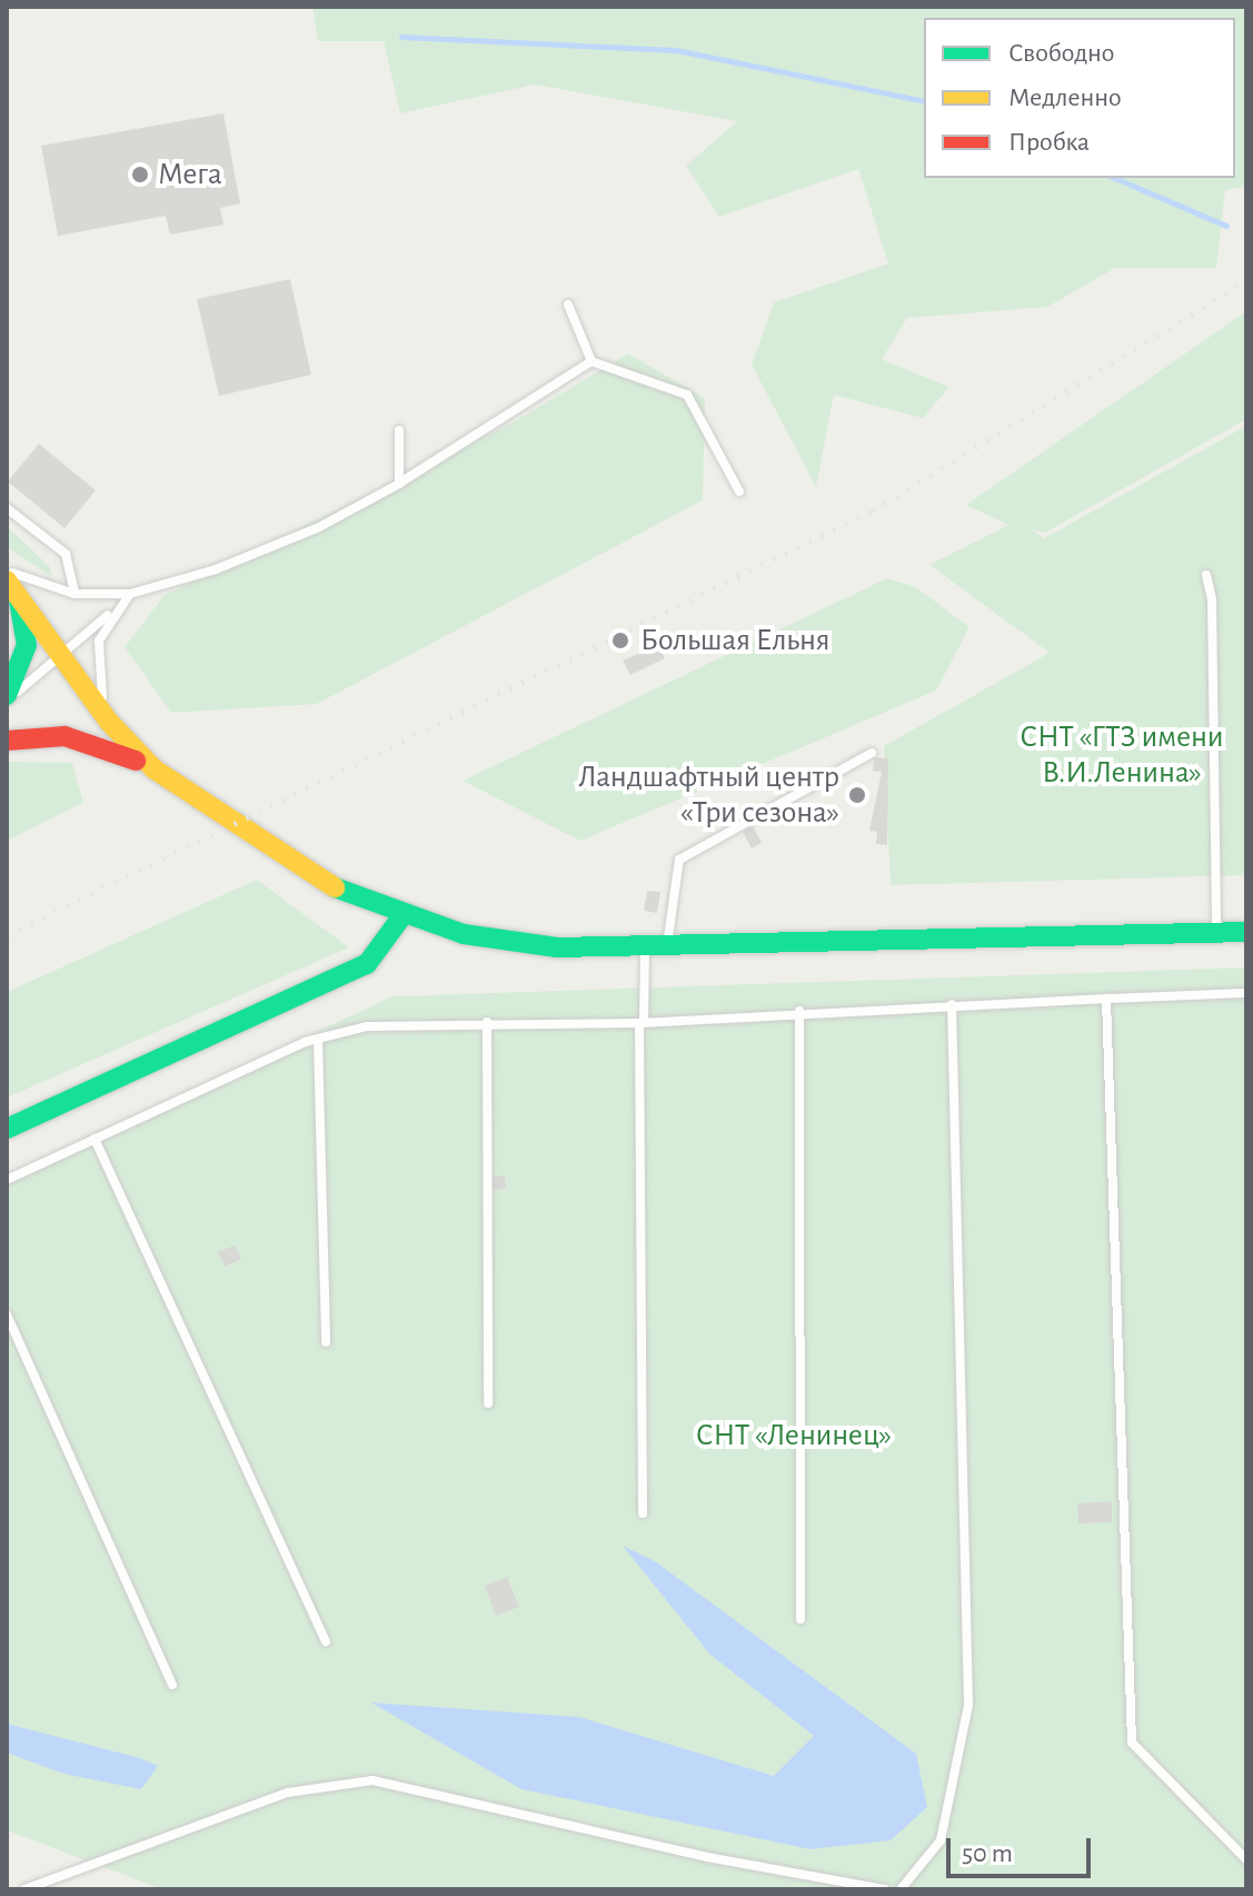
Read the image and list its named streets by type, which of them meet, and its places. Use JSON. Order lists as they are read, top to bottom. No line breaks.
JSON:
{"parks":["СНТ «ГТЗ имени В.И.Ленина»","СНТ «Ленинец»"],"places":["Мега","Большая Ельня","Ландшафтный центр «Три сезона»"],"legend":["Свободно","Медленно","Пробка"],"scale_bar":"50 m"}
